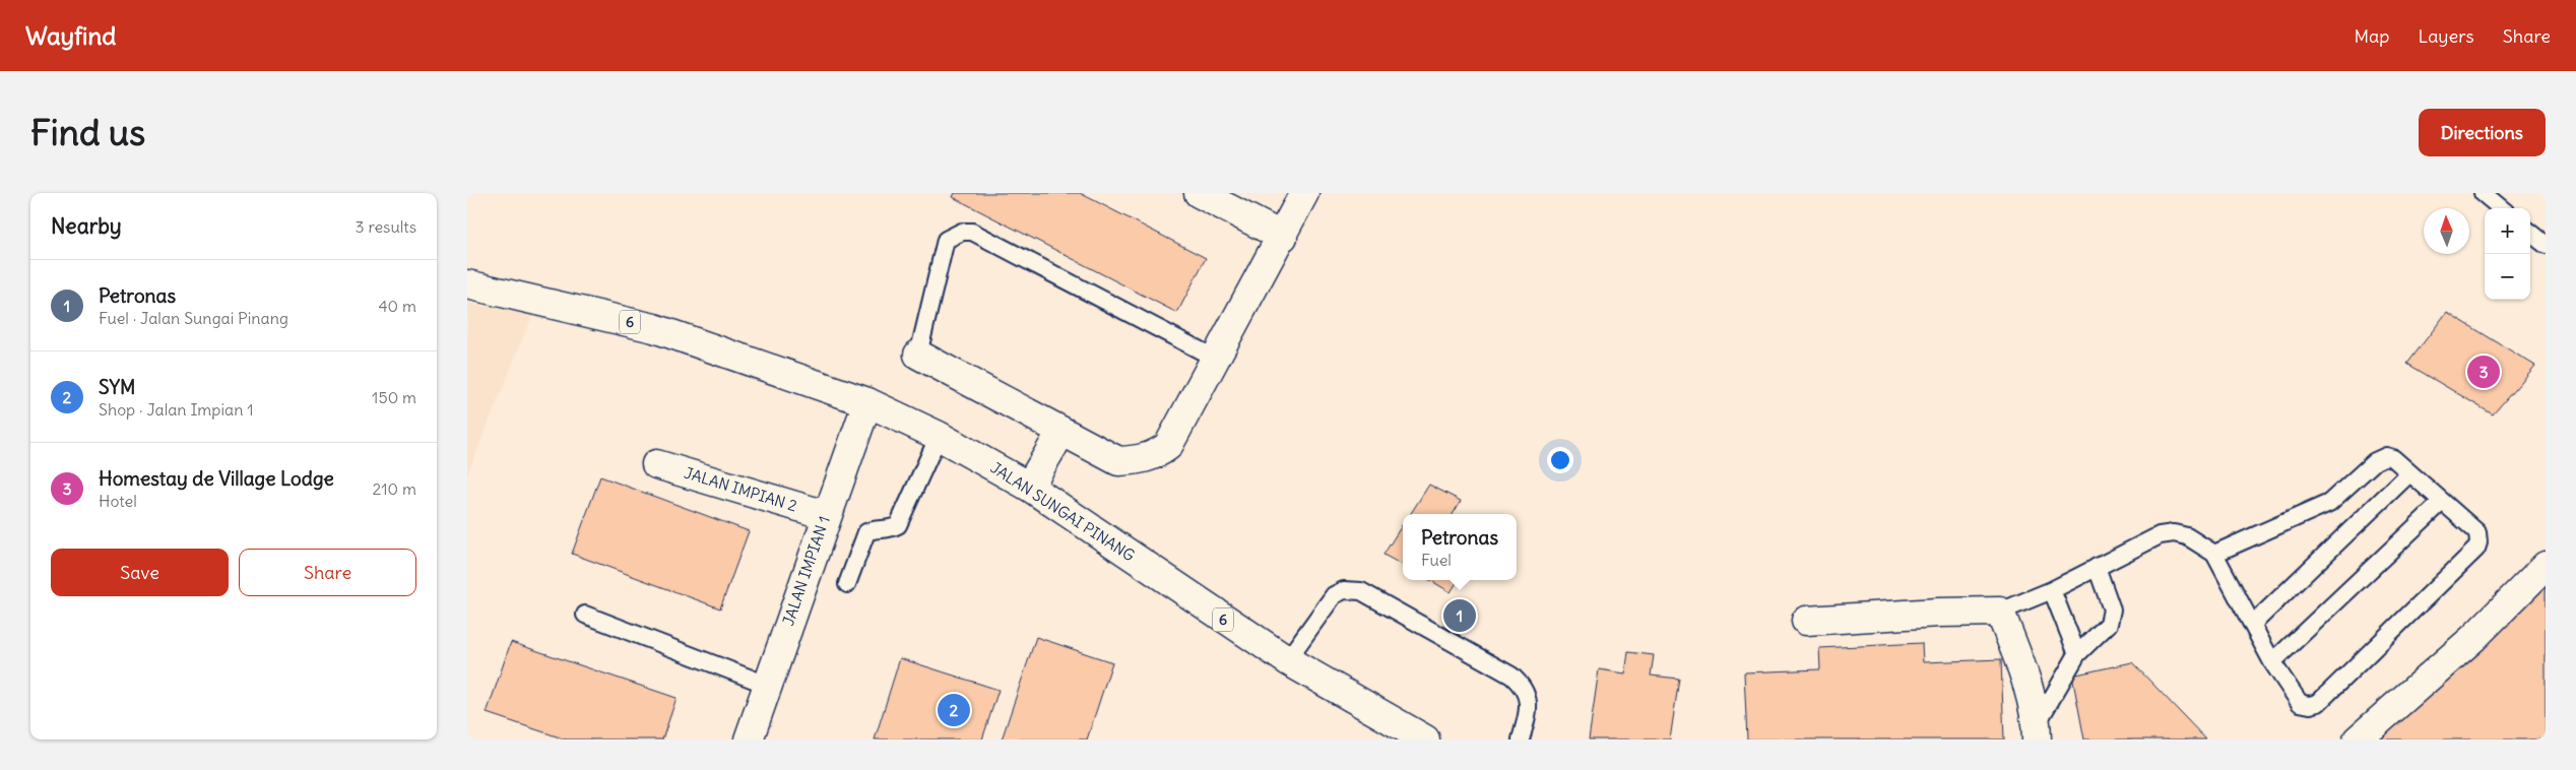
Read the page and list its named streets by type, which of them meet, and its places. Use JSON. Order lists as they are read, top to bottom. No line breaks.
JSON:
{"streets":{"street":["6","JALAN IMPIAN 2","JALAN SUNGAI PINANG","JALAN IMPIAN 1"]},"crossings":[["JALAN IMPIAN 2","JALAN IMPIAN 1"],["JALAN SUNGAI PINANG","JALAN IMPIAN 1"]],"north":"top","page":{"header":"Wayfind","nav":["Map","Layers","Share"],"buttons":["Directions",["Save","Share"]],"title":"Find us","heading":["Nearby","3 results"],"map_buttons":["+","−"],"list":[{"mark":"1","name":"Petronas","note":"Fuel · Jalan Sungai Pinang","value":"40 m"},{"mark":"2","name":"SYM","note":"Shop · Jalan Impian 1","value":"150 m"},{"mark":"3","name":"Homestay de Village Lodge","note":"Hotel","value":"210 m"}],"pins":["3","1","2"],"popup":["Petronas","Fuel"]}}
